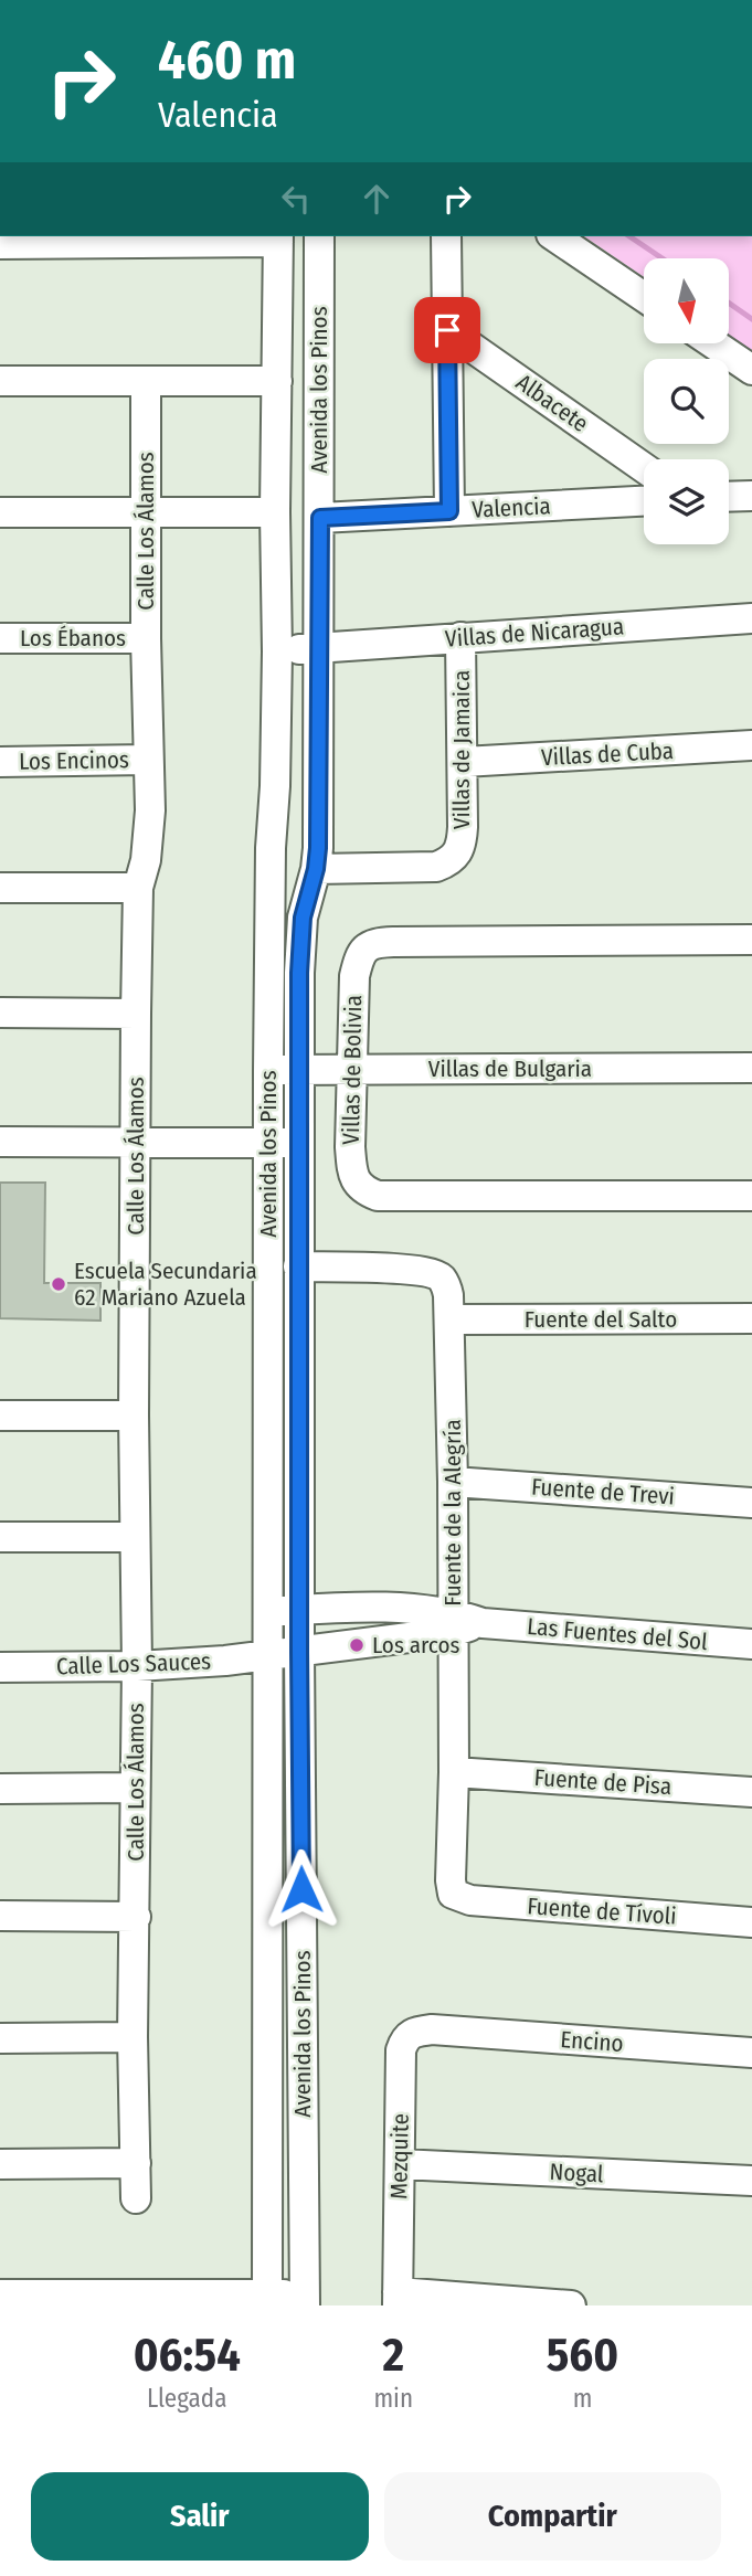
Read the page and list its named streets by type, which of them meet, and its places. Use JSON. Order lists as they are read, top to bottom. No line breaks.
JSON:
{"streets":{"street":["Avenida los Pinos","Albacete","Valencia","Calle Los Álamos","Villas de Nicaragua","Los Ébanos","Villas de Jamaica","Villas de Cuba","Los Encinos","Villas de Bulgaria","Villas de Bolivia","Fuente del Salto","Fuente de Trevi","Fuente de la Alegría","Las Fuentes del Sol","Calle Los Sauces","Fuente de Pisa","Fuente de Tívoli","Encino","Mezquite","Nogal"]},"crossings":[["Avenida los Pinos","Valencia"],["Avenida los Pinos","Villas de Nicaragua"],["Avenida los Pinos","Villas de Jamaica"],["Avenida los Pinos","Villas de Bulgaria"],["Avenida los Pinos","Fuente de la Alegría"],["Avenida los Pinos","Las Fuentes del Sol"],["Avenida los Pinos","Calle Los Sauces"],["Calle Los Álamos","Los Ébanos"],["Calle Los Álamos","Los Encinos"],["Calle Los Álamos","Calle Los Sauces"],["Villas de Nicaragua","Villas de Jamaica"],["Villas de Jamaica","Villas de Cuba"],["Villas de Bulgaria","Villas de Bolivia"],["Fuente del Salto","Fuente de la Alegría"],["Fuente de Trevi","Fuente de la Alegría"],["Fuente de la Alegría","Las Fuentes del Sol"],["Fuente de la Alegría","Fuente de Pisa"],["Fuente de la Alegría","Fuente de Tívoli"],["Las Fuentes del Sol","Calle Los Sauces"],["Encino","Mezquite"],["Mezquite","Nogal"]],"places":["Escuela Secundaria 62 Mariano Azuela","Los arcos"],"north":"bottom","page":{"turn":["460 m","Valencia"],"eta":["06:54","Llegada","2","min","560","m"],"buttons":["Salir","Compartir"]}}
